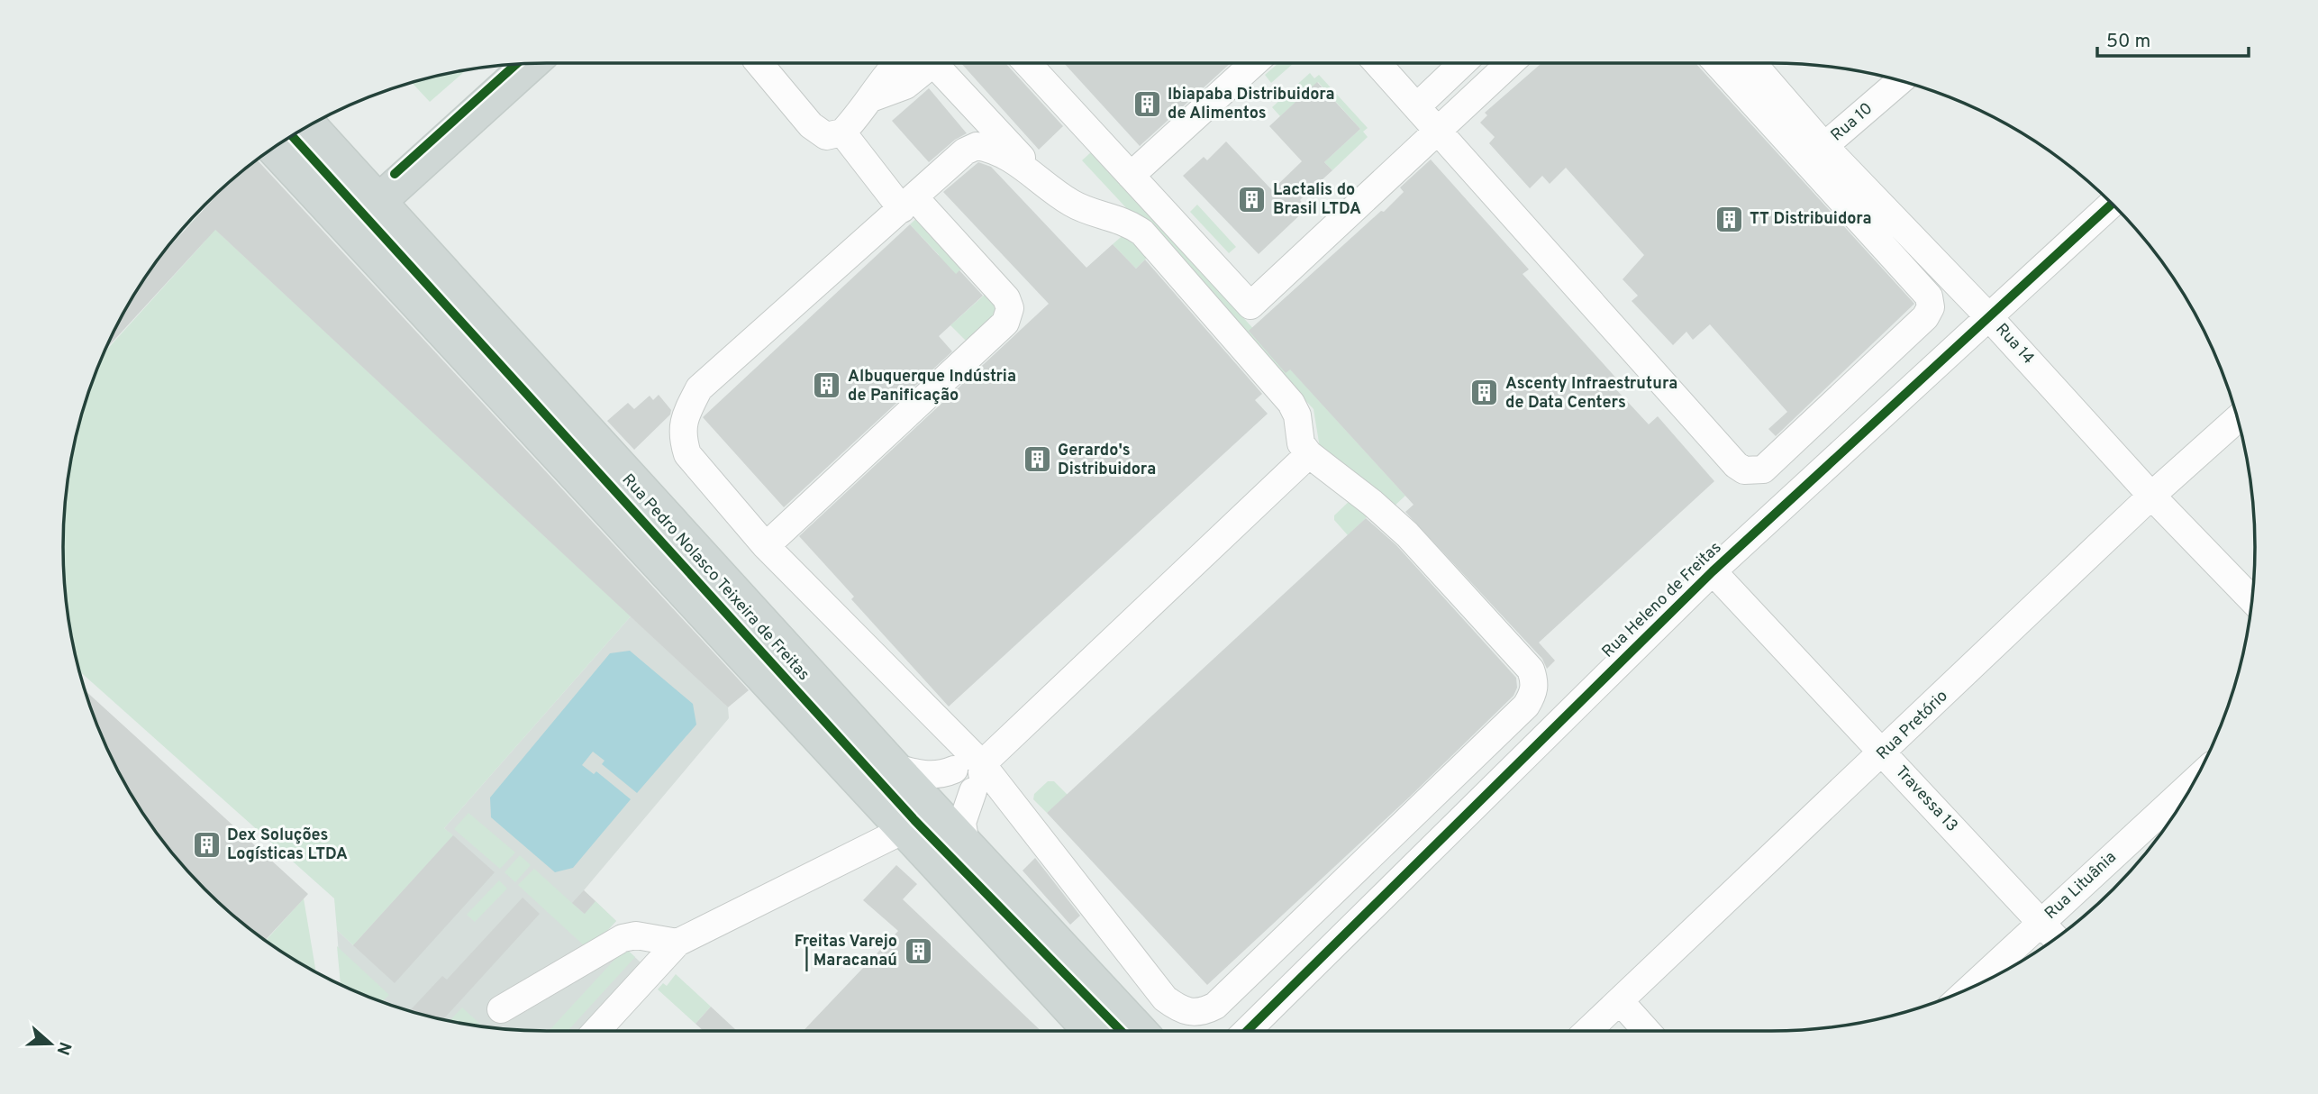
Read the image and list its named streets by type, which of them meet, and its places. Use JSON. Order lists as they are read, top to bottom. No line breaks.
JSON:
{"streets":{"main road":["Rua Pedro Nolasco Teixeira de Freitas"],"street":["Rua 10","Rua 14","Rua Heleno de Freitas","Rua Pretório","Travessa 13","Rua Lituânia"]},"crossings":[["Rua 10","Rua 14"],["Rua 14","Rua Heleno de Freitas"],["Rua 14","Rua Pretório"],["Rua Heleno de Freitas","Travessa 13"],["Rua Pretório","Travessa 13"],["Travessa 13","Rua Lituânia"]],"places":{"building":["Ibiapaba Distribuidora de Alimentos","Lactalis do Brasil LTDA","TT Distribuidora","Albuquerque Indústria de Panificação","Ascenty Infraestrutura de Data Centers","Gerardo's Distribuidora","Dex Soluções Logísticas LTDA","Freitas Varejo | Maracanaú"]},"scale_bar":"50 m","north":"right"}
